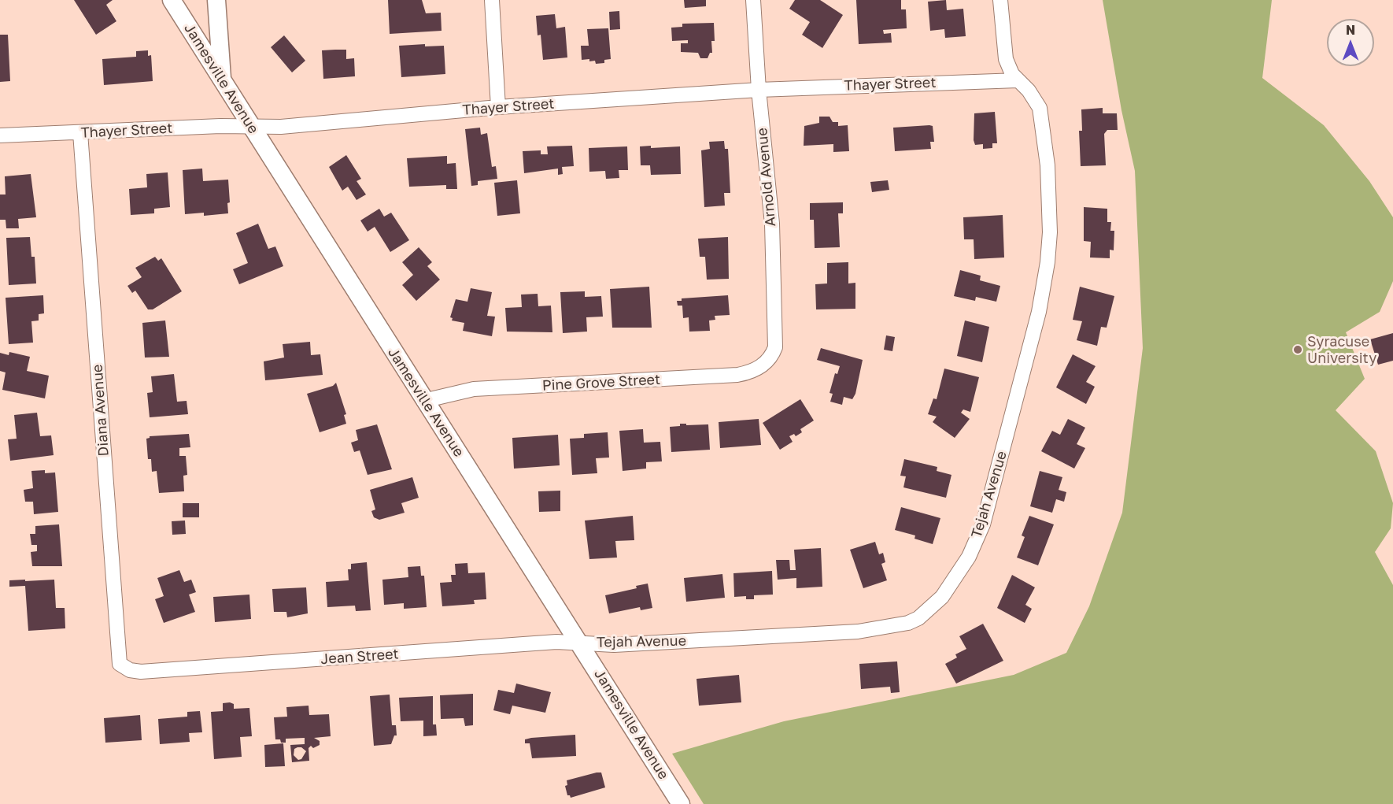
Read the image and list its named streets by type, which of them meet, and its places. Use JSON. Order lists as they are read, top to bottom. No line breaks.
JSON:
{"streets":{"street":["Jamesville Avenue","Thayer Street","Arnold Avenue","Pine Grove Street","Diana Avenue","Tejah Avenue","Jean Street"]},"crossings":[["Jamesville Avenue","Thayer Street"],["Jamesville Avenue","Pine Grove Street"],["Jamesville Avenue","Tejah Avenue"],["Jamesville Avenue","Jean Street"],["Thayer Street","Arnold Avenue"],["Thayer Street","Diana Avenue"],["Thayer Street","Tejah Avenue"],["Arnold Avenue","Pine Grove Street"],["Diana Avenue","Jean Street"],["Tejah Avenue","Jean Street"]],"places":["Syracuse University"],"north":"top"}
